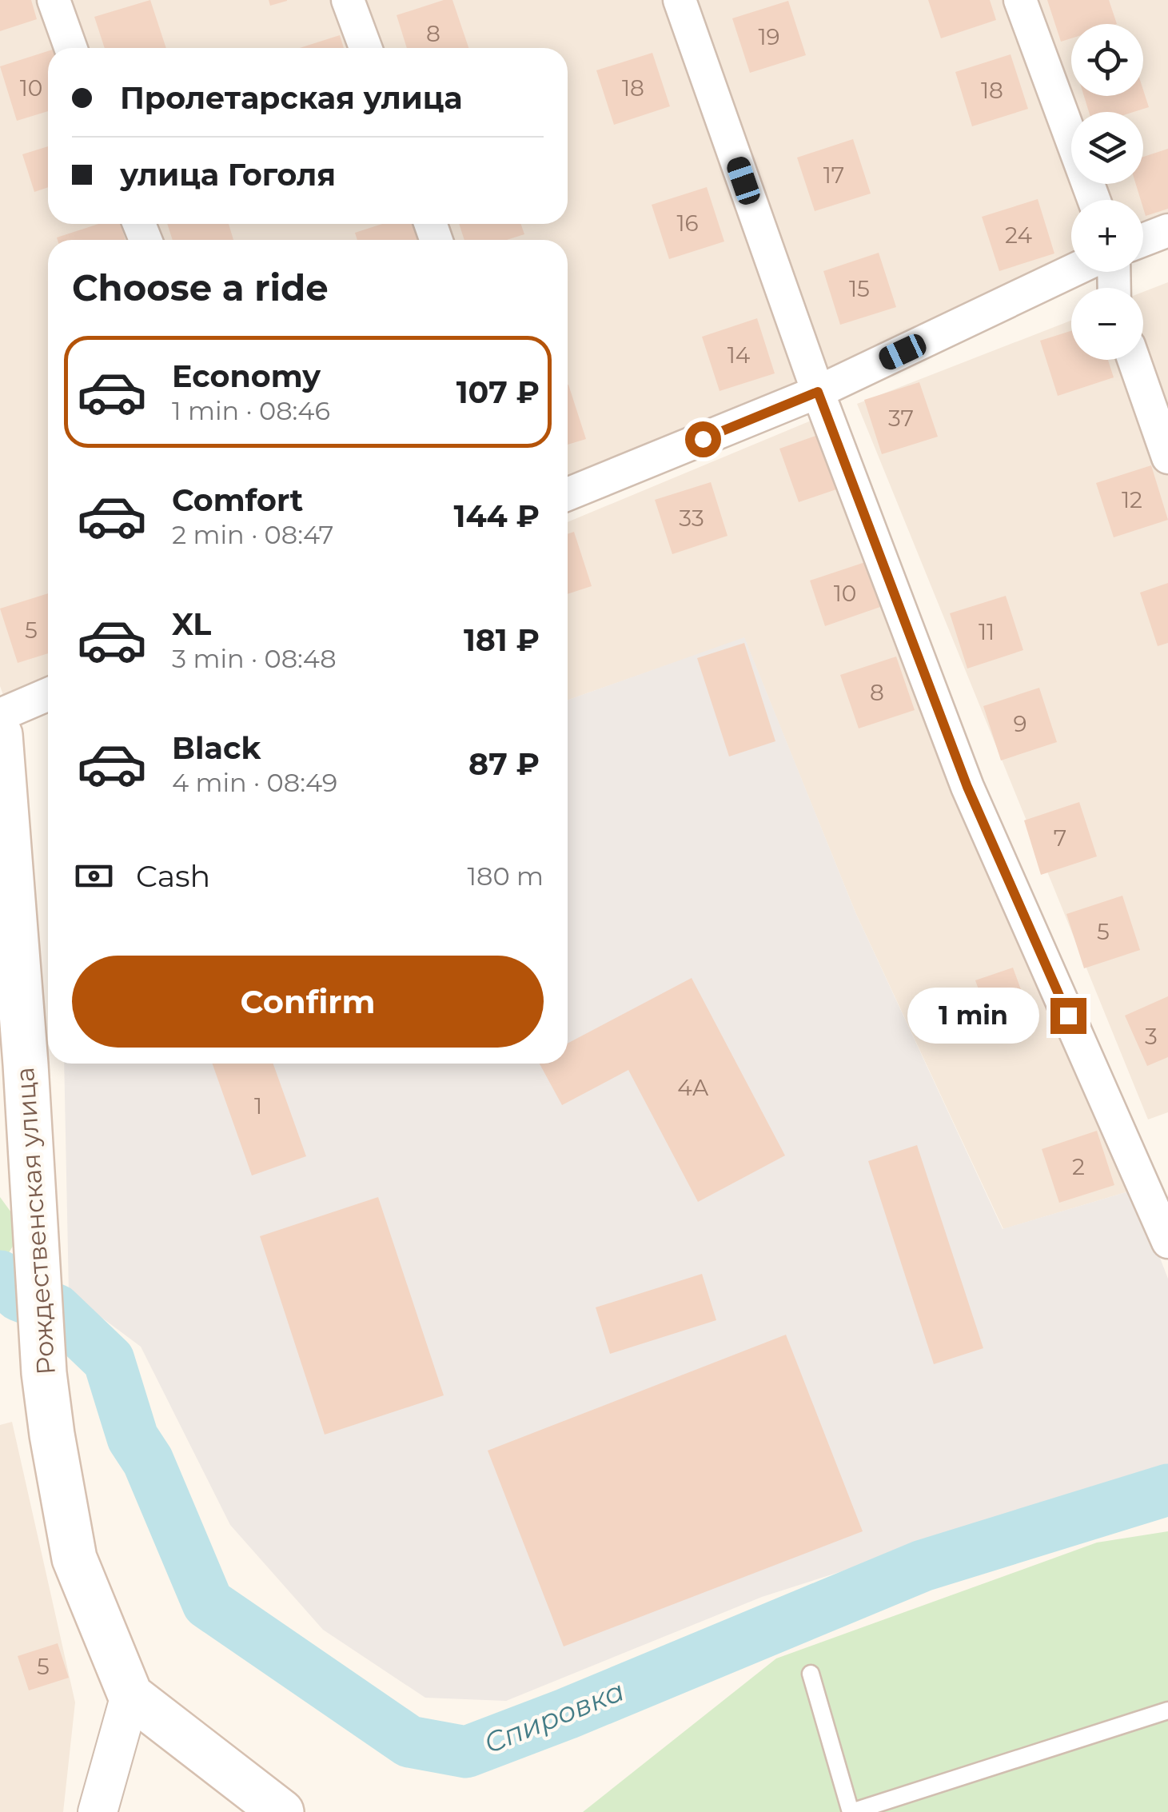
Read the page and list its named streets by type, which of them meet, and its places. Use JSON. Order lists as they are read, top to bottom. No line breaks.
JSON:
{"streets":{"main road":["Рождественская улица"]},"water":["Спировка"],"house_numbers":["8","19","10","18","18","17","16","24","15","14","37","12","33","10","5","11","8","9","7","5","3","4А","1","2","5"],"page":{"map_buttons":["+","−"],"banner":["Пролетарская улица","улица Гоголя"],"heading":"Choose a ride","list":[{"name":"Economy","note":"1 min · 08:46","value":"107 ₽"},{"name":"Comfort","note":"2 min · 08:47","value":"144 ₽"},{"name":"XL","note":"3 min · 08:48","value":"181 ₽"},{"name":"Black","note":"4 min · 08:49","value":"87 ₽"}],"pay":["Cash","180 m"],"buttons":"Confirm","bubble":"1 min"}}
